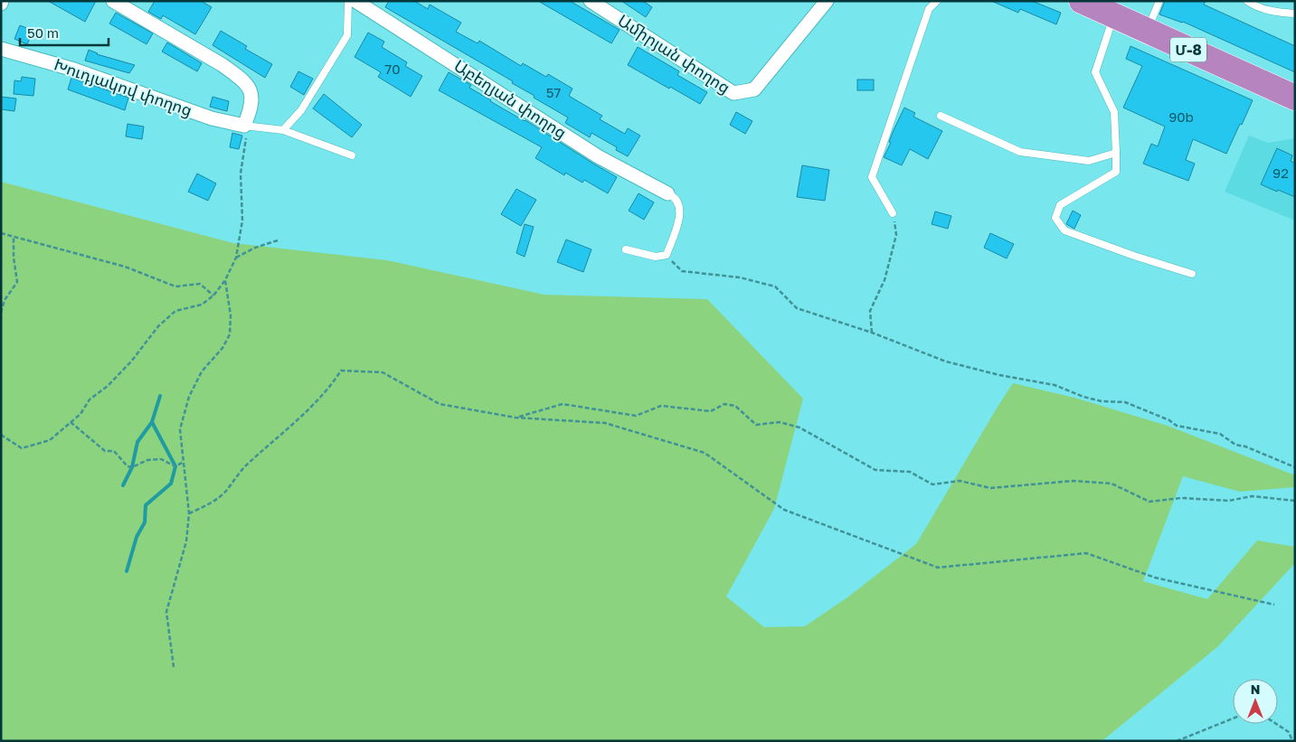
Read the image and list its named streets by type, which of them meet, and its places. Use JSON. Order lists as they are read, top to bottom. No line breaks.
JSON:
{"streets":{"highway":["Մ-8"],"street":["Ամիրյան փողոց","Խուդյակով փողոց","Աբեղյան փողոց"]},"house_numbers":["70","57","90b","92"],"scale_bar":"50 m","north":"top"}
